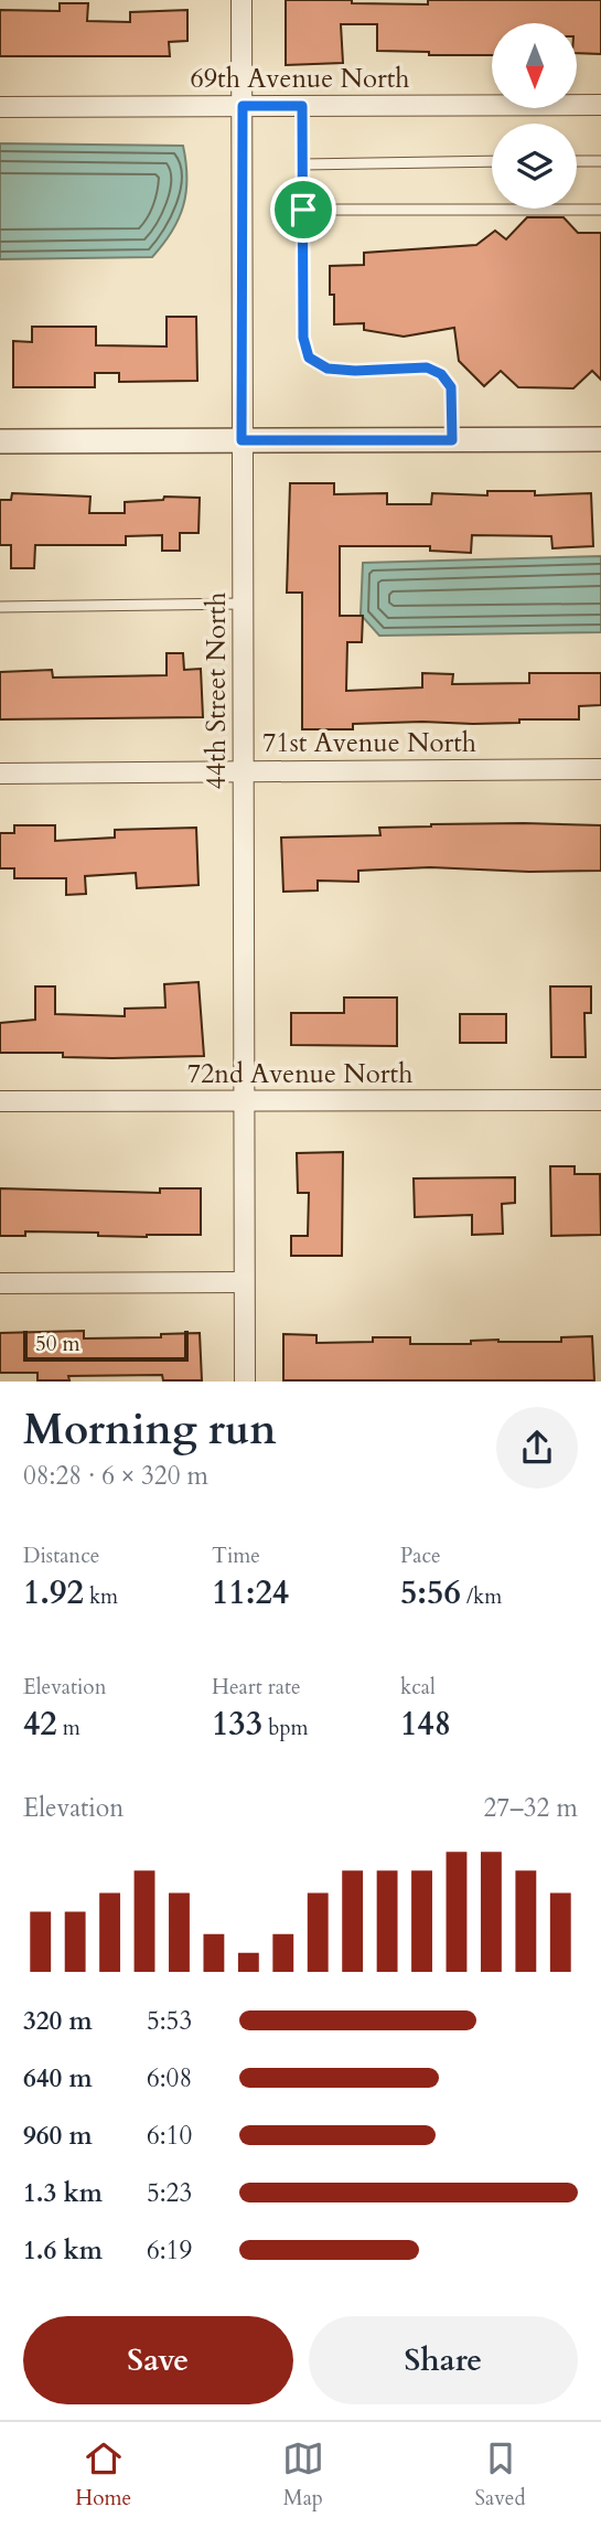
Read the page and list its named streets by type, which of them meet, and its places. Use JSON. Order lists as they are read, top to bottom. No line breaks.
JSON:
{"streets":{"street":["69th Avenue North","44th Street North","71st Avenue North","72nd Avenue North"]},"crossings":[["69th Avenue North","44th Street North"],["44th Street North","71st Avenue North"],["44th Street North","72nd Avenue North"]],"scale_bar":"50 m","north":"bottom","page":{"scale":"50 m","heading":["Morning run","08:28 · 6 × 320 m"],"stats":[["Distance","1.92 km"],["Time","11:24"],["Pace","5:56 /km"],["Elevation","42 m"],["Heart rate","133 bpm"],["kcal","148"]],"chart":["Elevation","27–32 m"],"list":[{"name":"320 m","note":"5:53"},{"name":"640 m","note":"6:08"},{"name":"960 m","note":"6:10"},{"name":"1.3 km","note":"5:23"},{"name":"1.6 km","note":"6:19"}],"buttons":["Save","Share"],"tabs":["Home","Map","Saved"]}}
